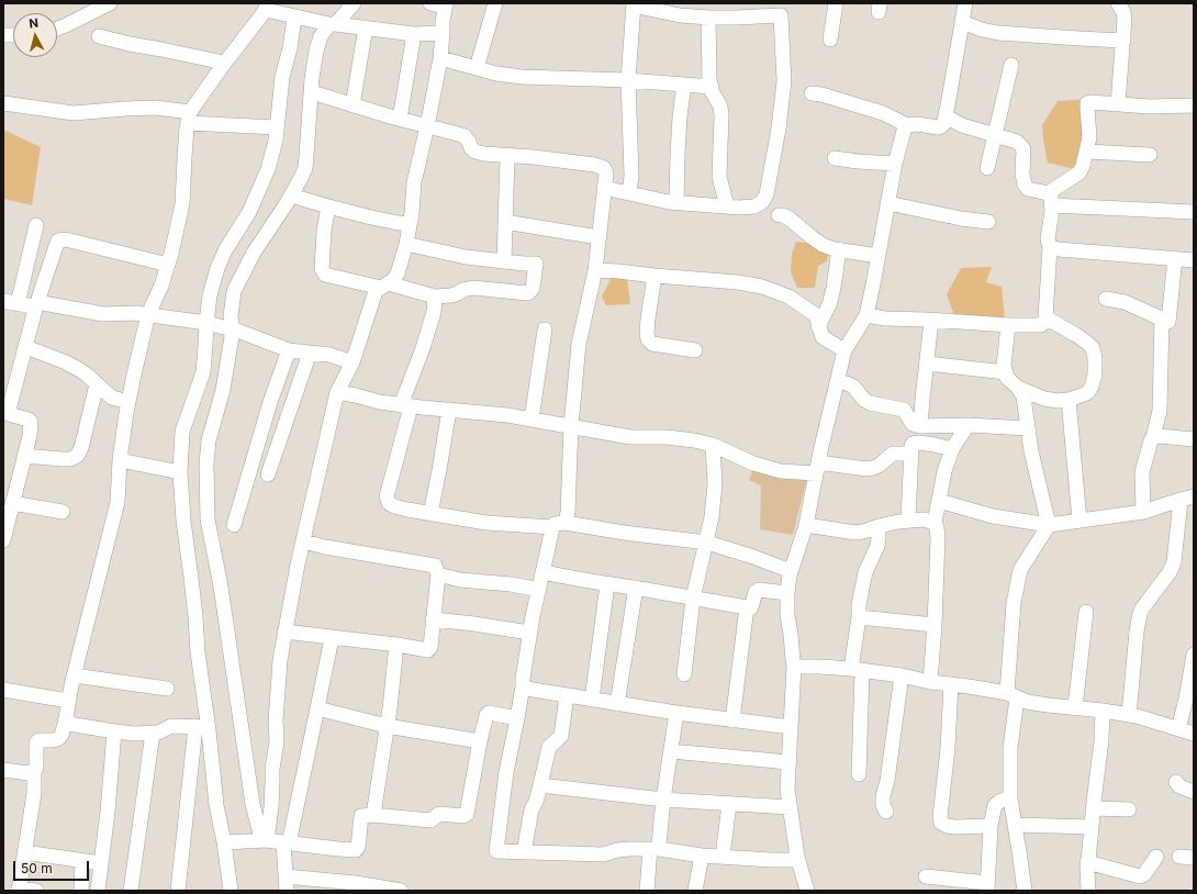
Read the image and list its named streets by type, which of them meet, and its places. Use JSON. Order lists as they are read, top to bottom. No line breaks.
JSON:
{"scale_bar":"50 m","north":"top"}
